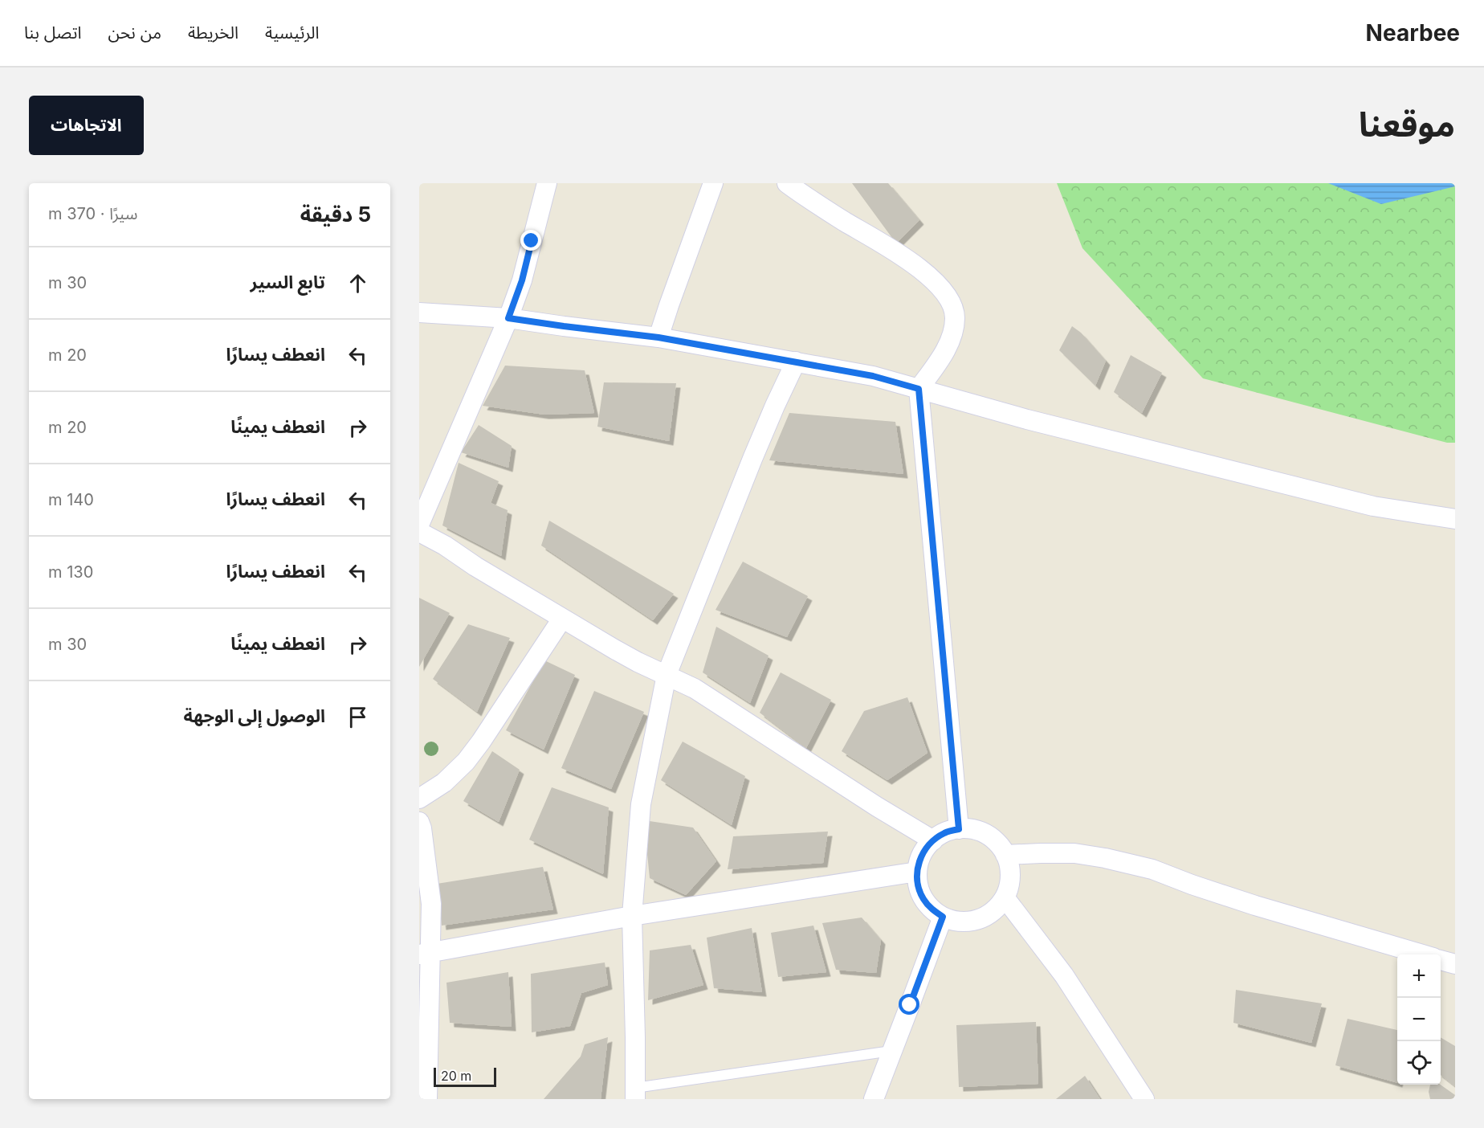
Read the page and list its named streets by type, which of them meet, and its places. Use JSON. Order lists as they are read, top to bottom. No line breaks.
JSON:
{"scale_bar":"20 m","page":{"header":"Nearbee","nav":["الرئيسية","الخريطة","من نحن","اتصل بنا"],"title":"موقعنا","buttons":"الاتجاهات","heading":["5 دقيقة","سيرًا · 370 m"],"list":[["تابع السير","30 m"],["انعطف يسارًا","20 m"],["انعطف يمينًا","20 m"],["انعطف يسارًا","140 m"],["انعطف يسارًا","130 m"],["انعطف يمينًا","30 m"],"الوصول إلى الوجهة"],"map_buttons":["+","−"],"scale":"20 m"}}
